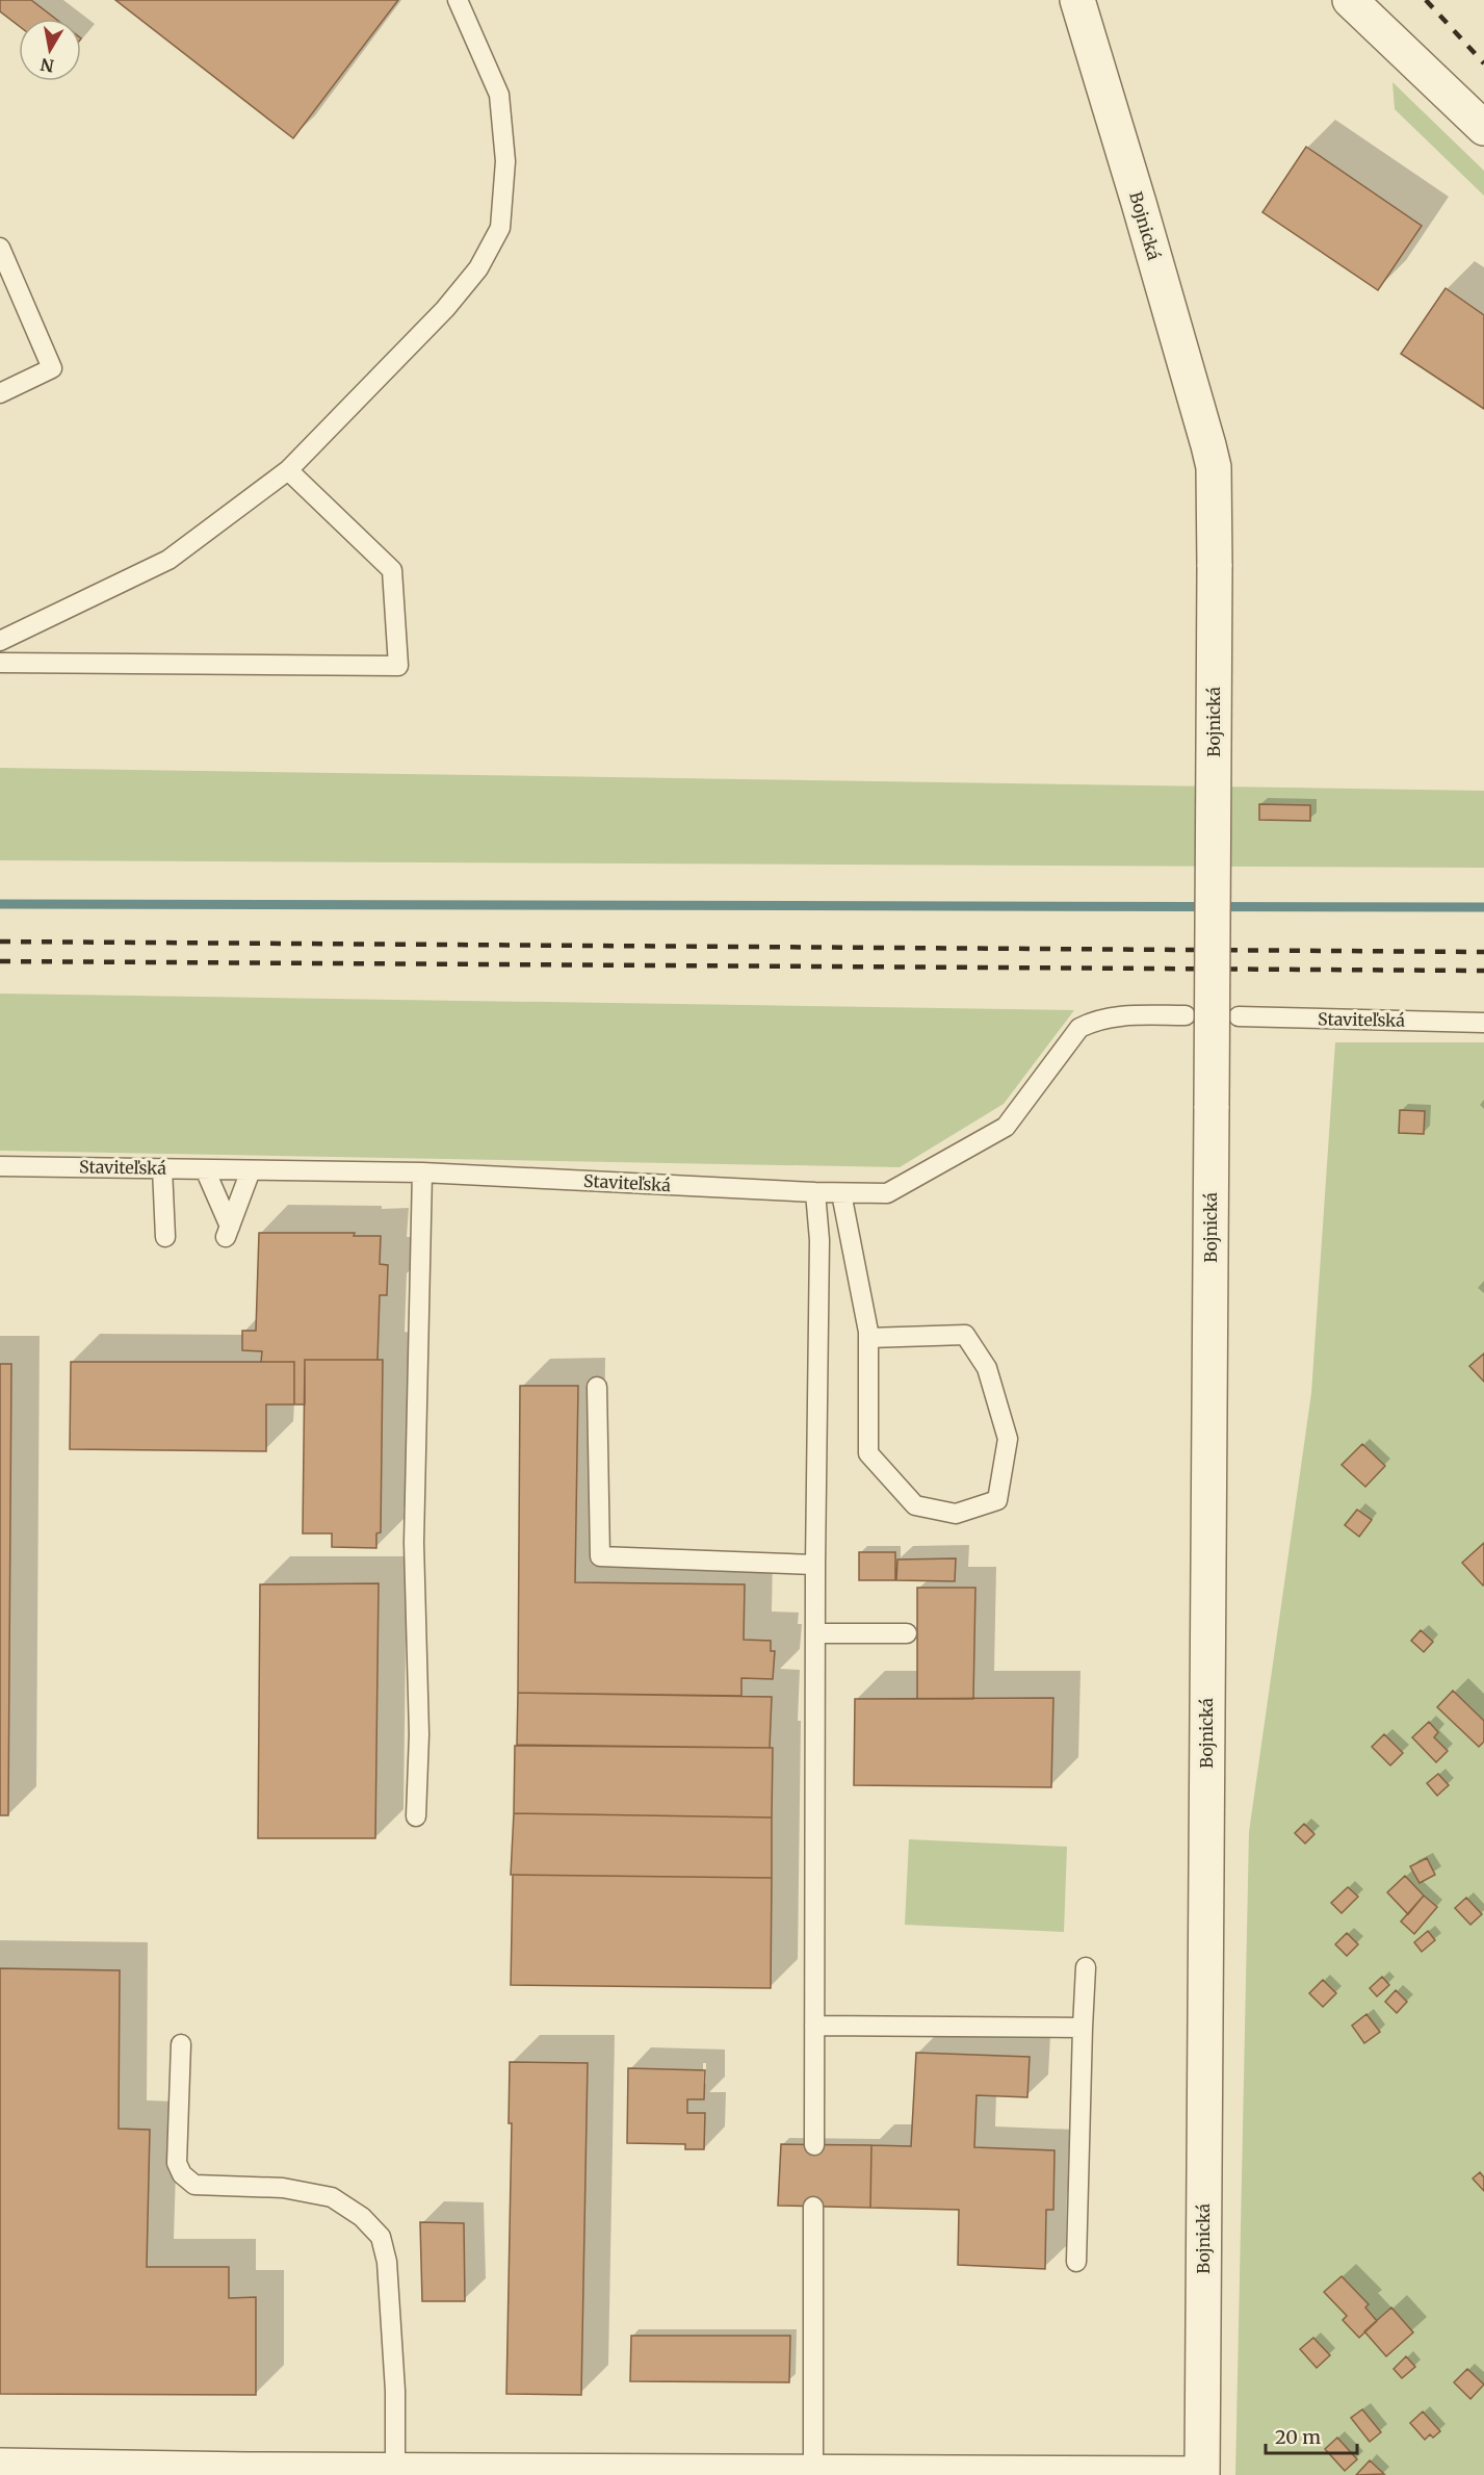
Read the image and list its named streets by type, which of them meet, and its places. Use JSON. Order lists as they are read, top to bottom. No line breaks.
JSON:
{"streets":{"street":["Bojnická"],"lane":["Staviteľská"]},"scale_bar":"20 m","north":"bottom"}
